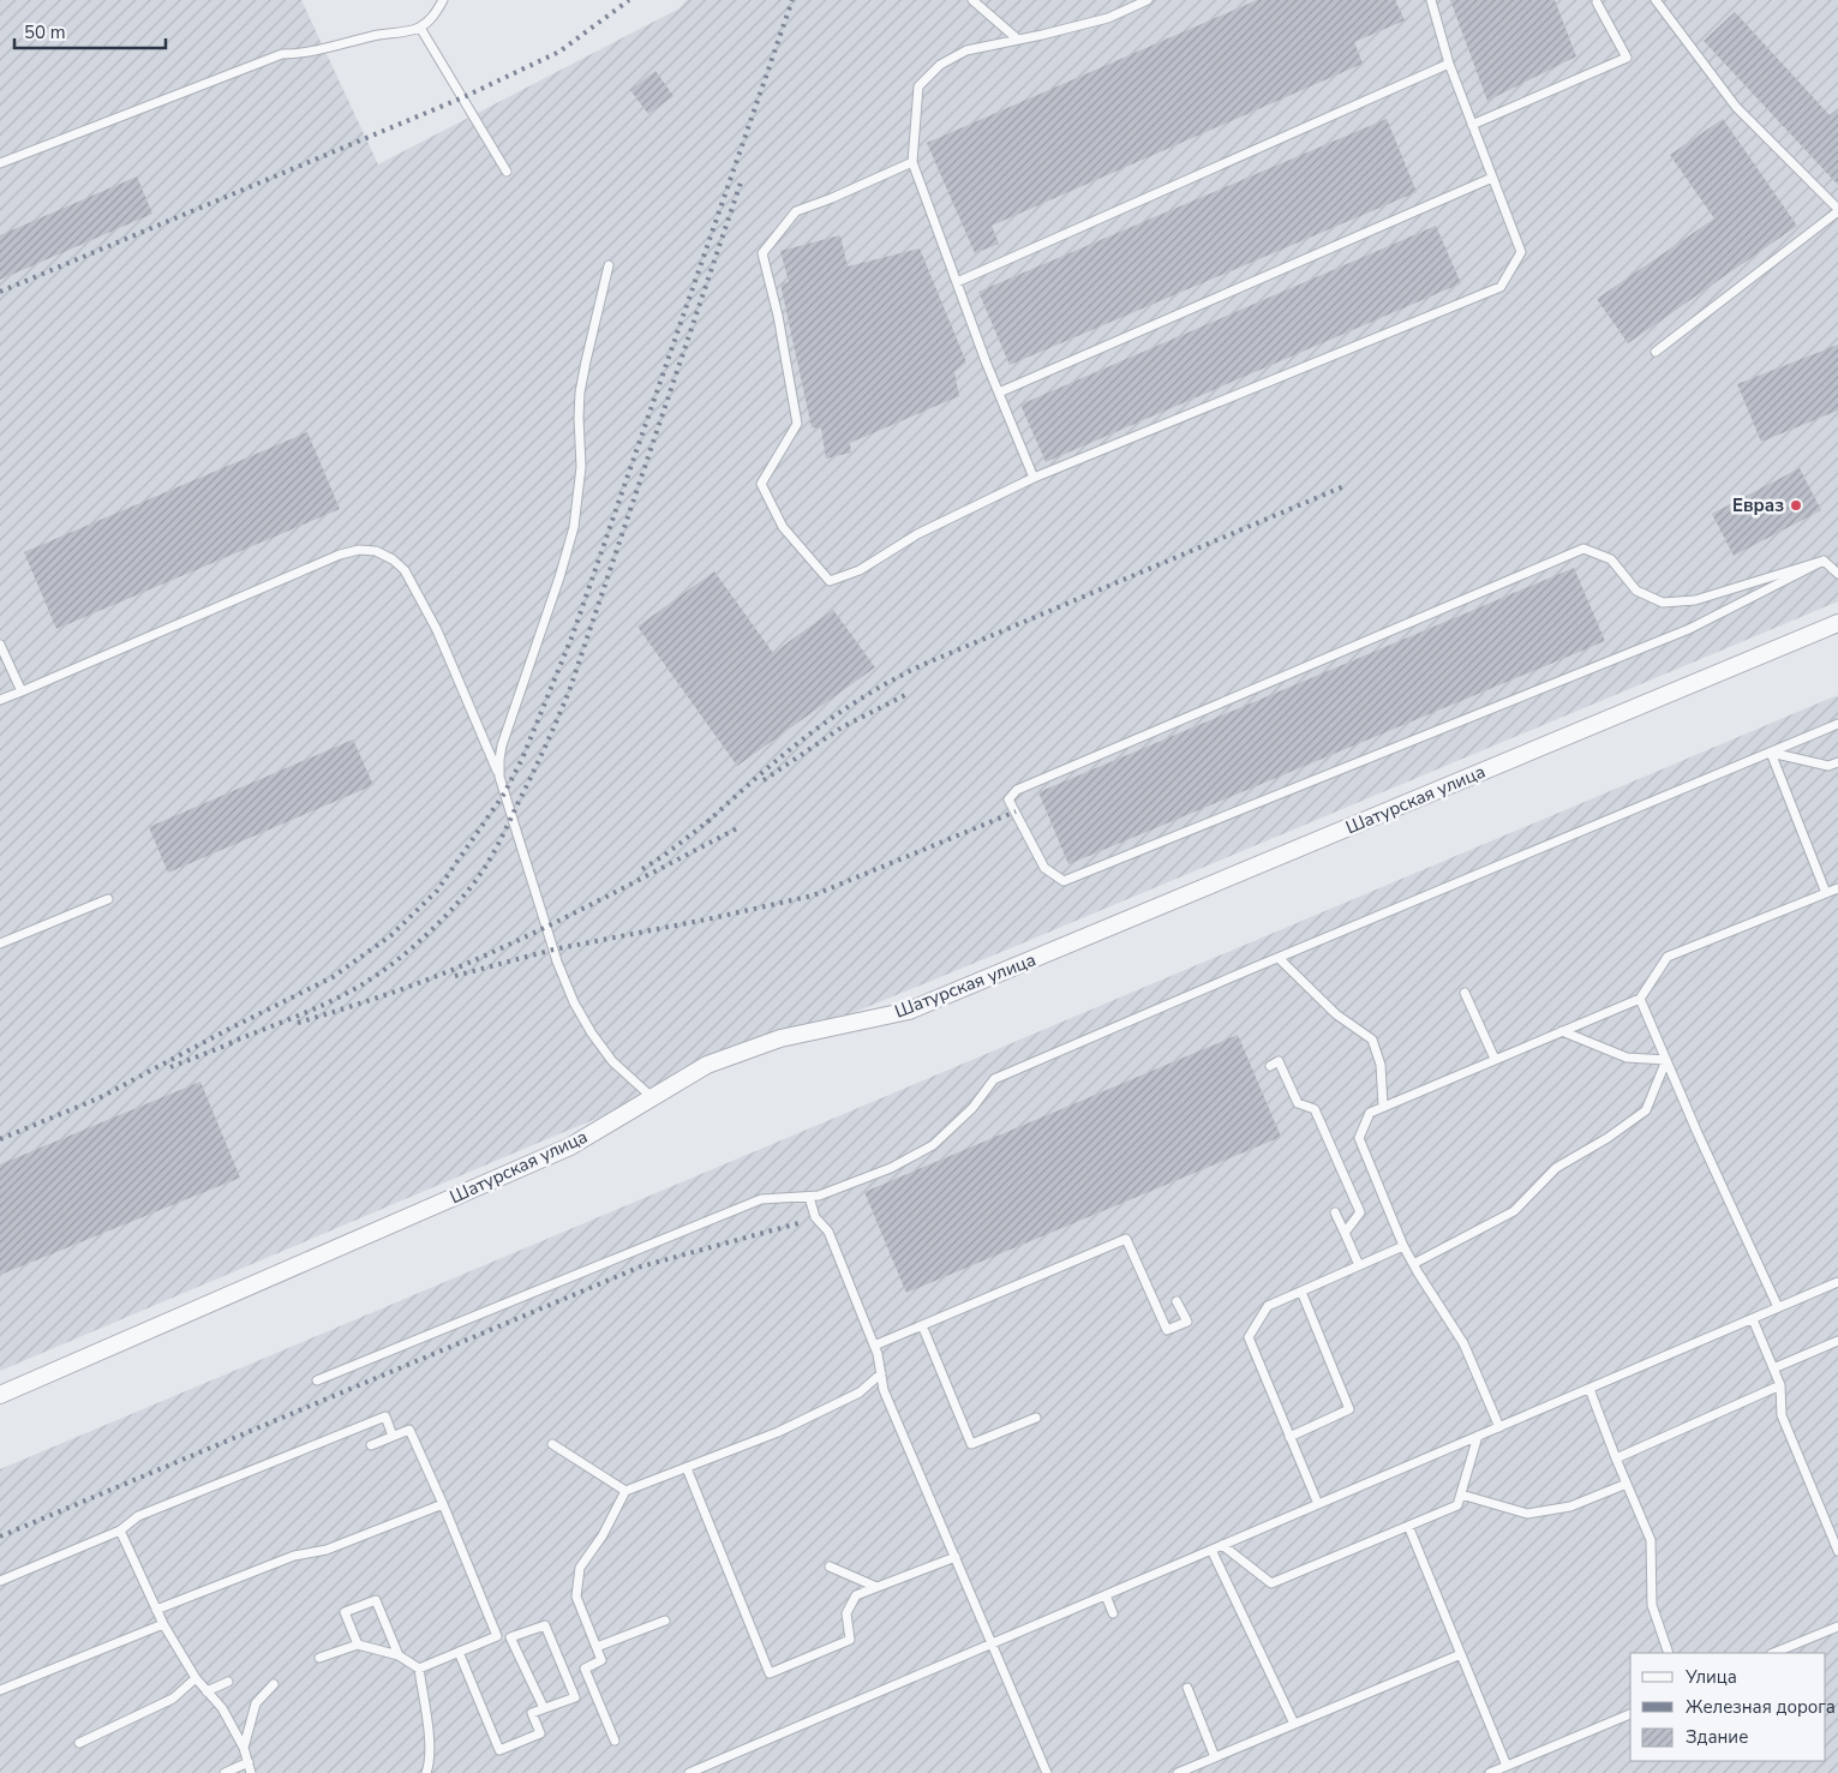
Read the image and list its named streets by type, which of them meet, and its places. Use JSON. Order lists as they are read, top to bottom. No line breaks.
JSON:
{"streets":{"street":["Шатурская улица"]},"places":["Евраз"],"legend":["Улица","Железная дорога","Здание"],"scale_bar":"50 m"}
